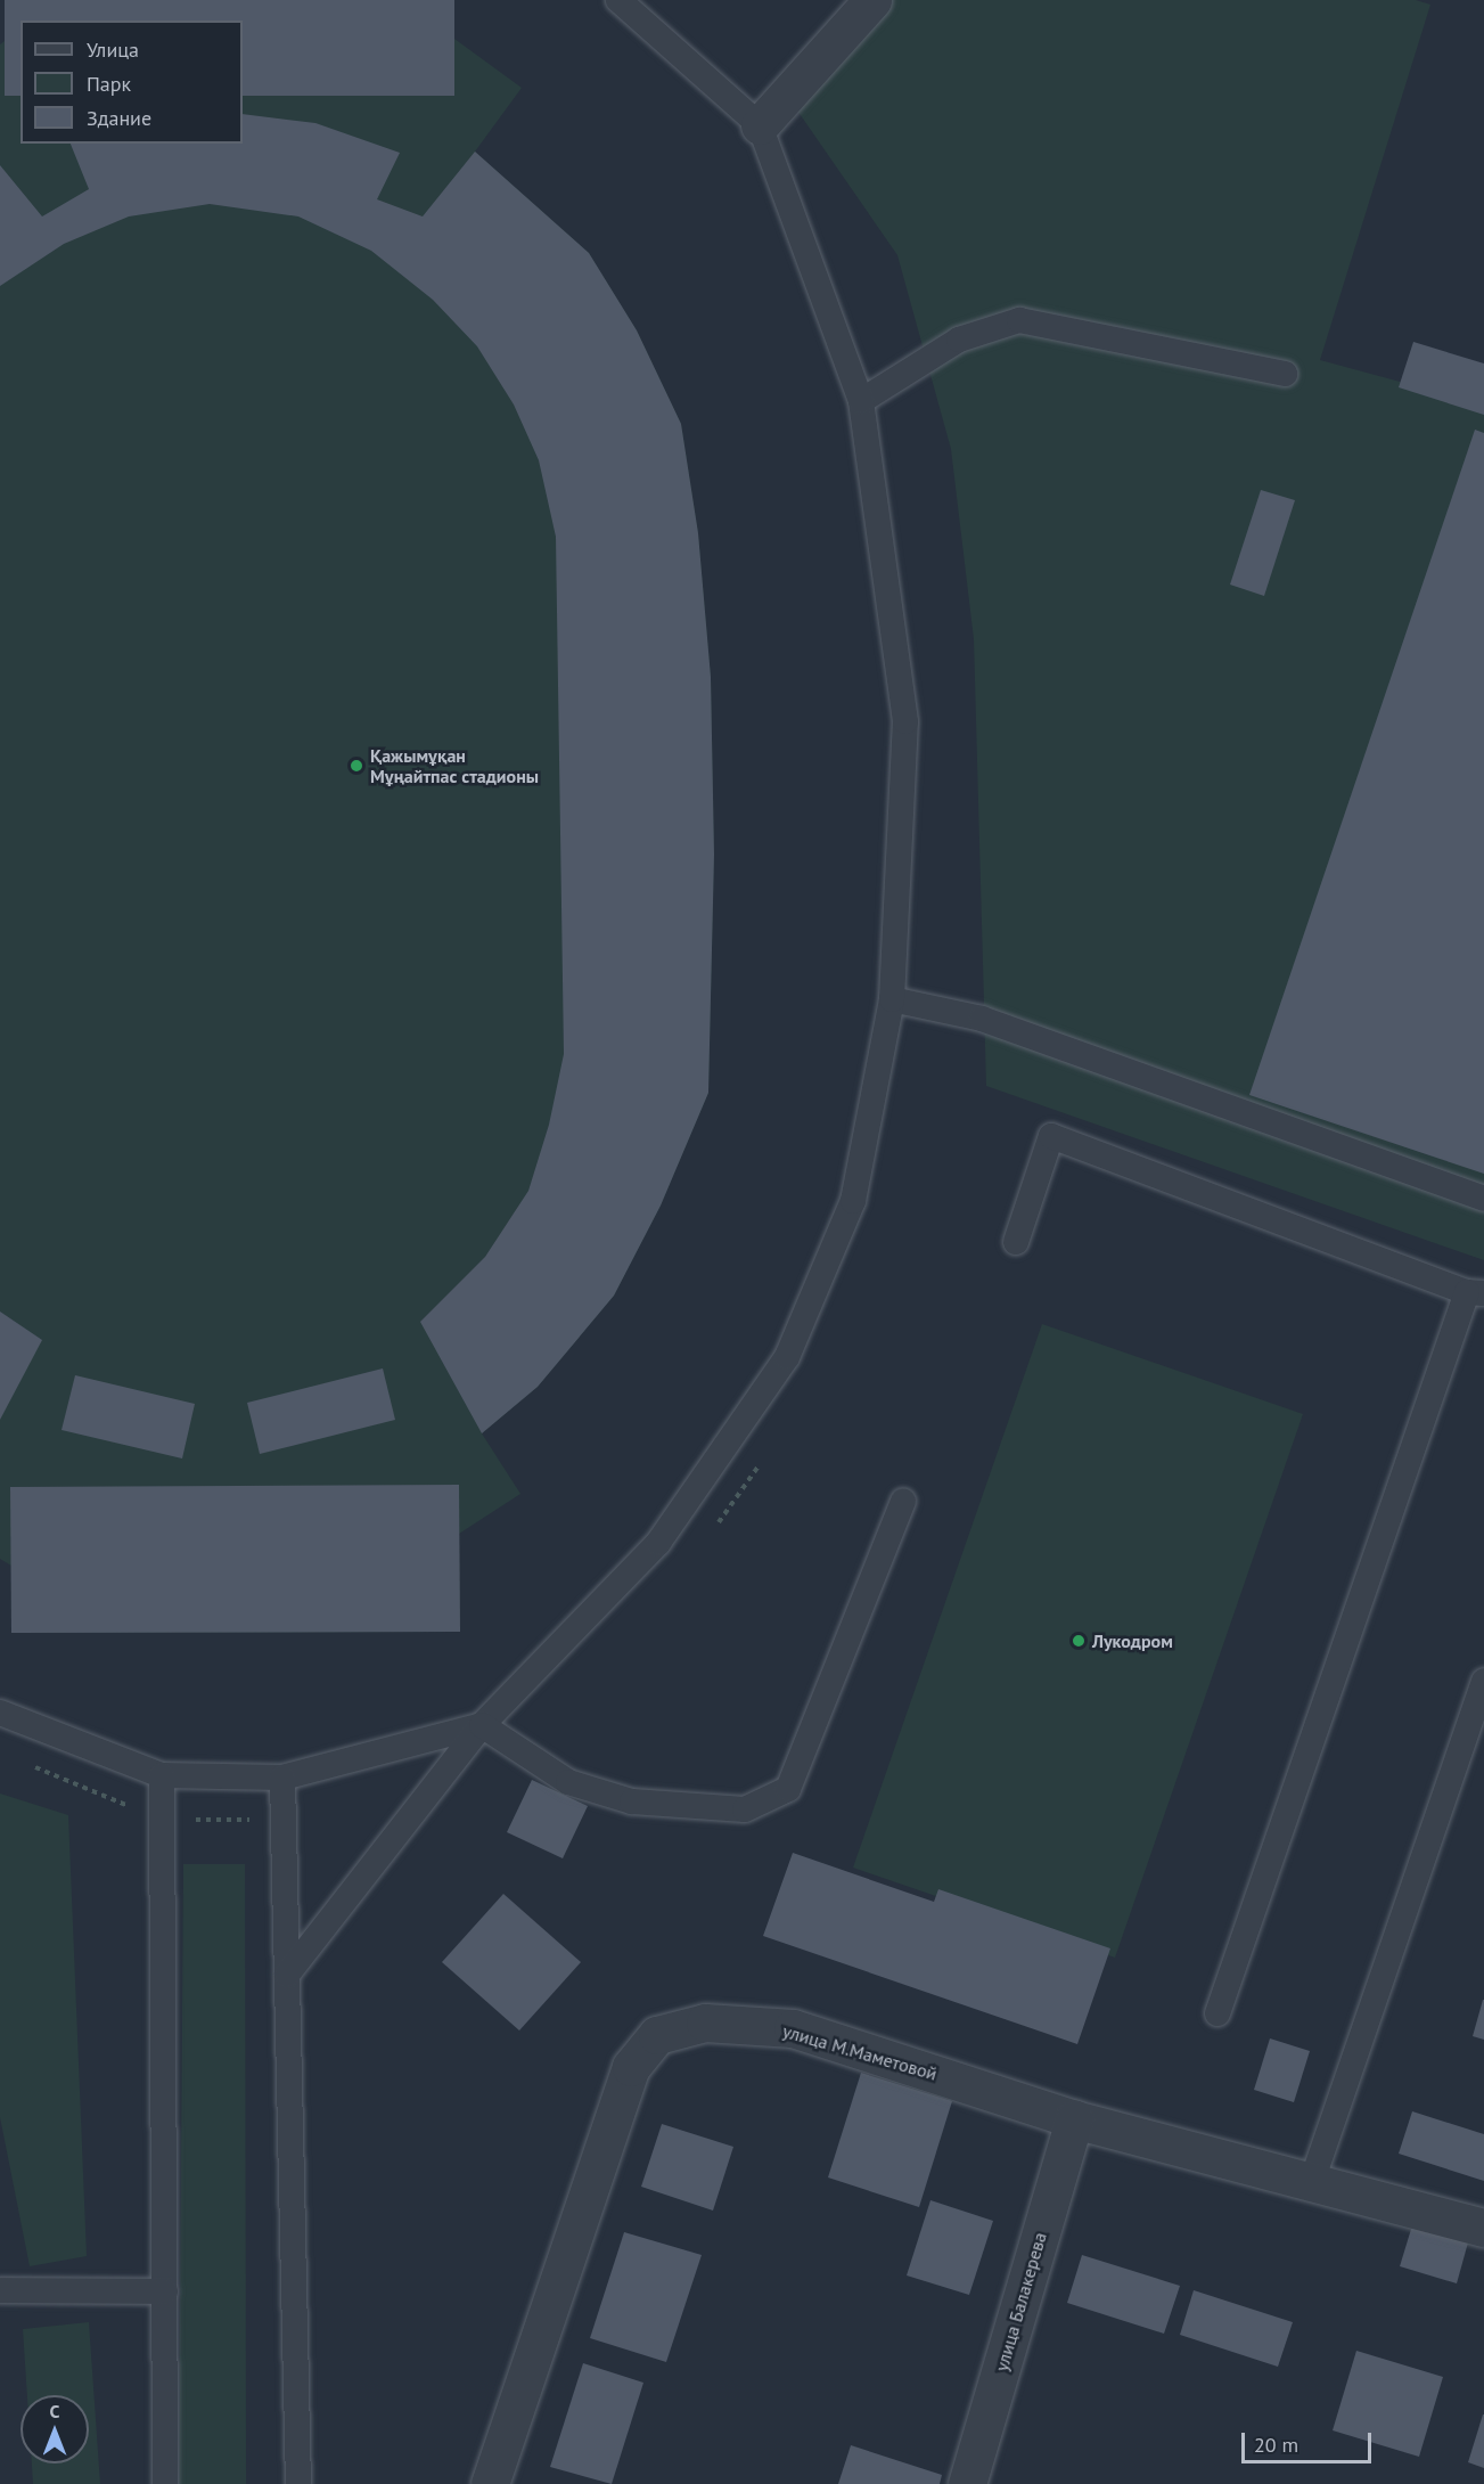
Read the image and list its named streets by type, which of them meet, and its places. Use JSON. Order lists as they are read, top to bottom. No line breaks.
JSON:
{"streets":{"street":["улица М.Маметовой","улица Балакерева"]},"crossings":[["улица М.Маметовой","улица Балакерева"]],"places":["Қажымұқан Мұңайтпас стадионы","Лукодром"],"legend":["Улица","Парк","Здание"],"scale_bar":"20 m","north":"top"}
